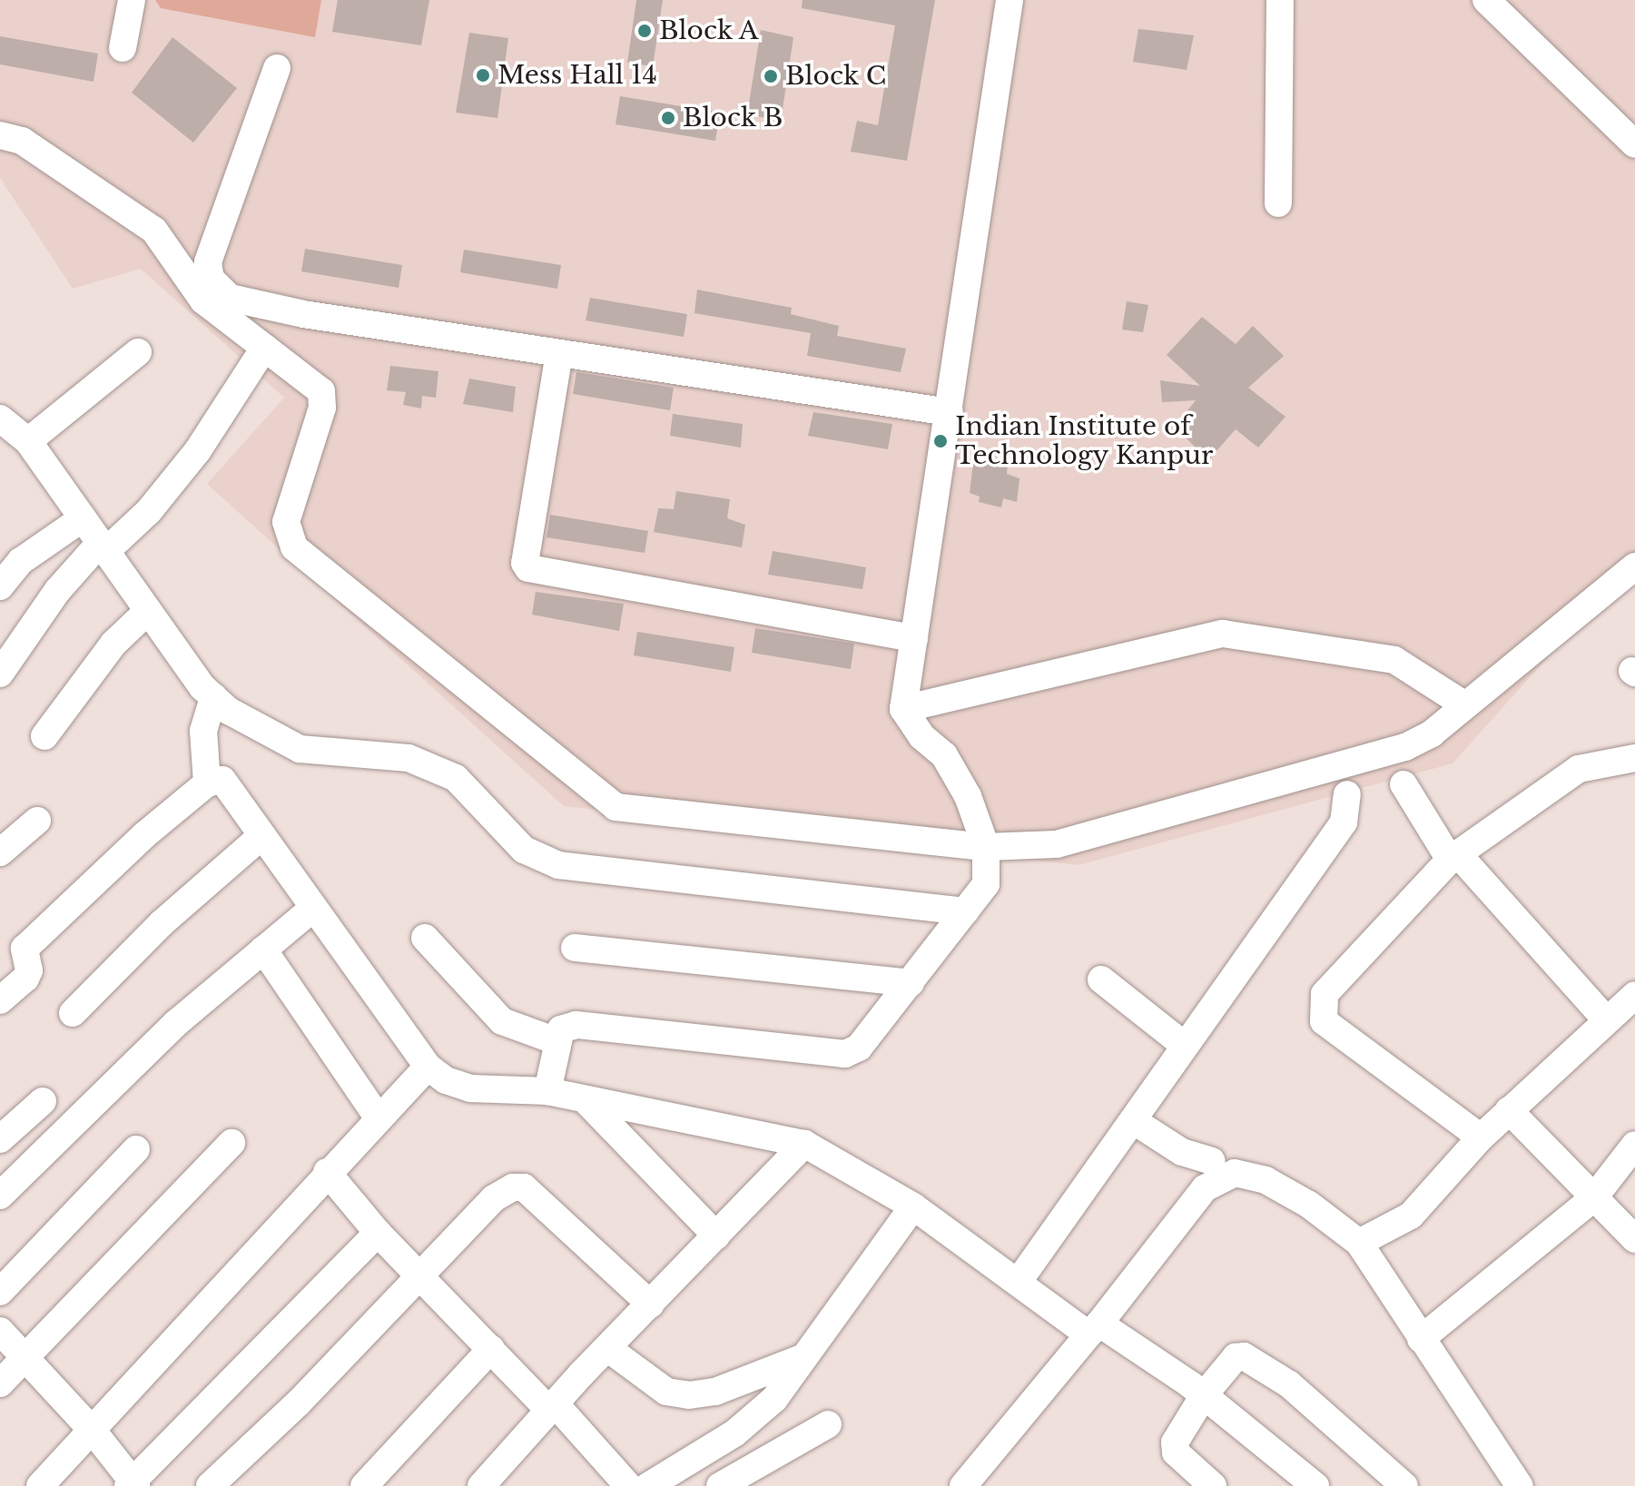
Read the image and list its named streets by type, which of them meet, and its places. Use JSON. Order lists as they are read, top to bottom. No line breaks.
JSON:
{"places":["Block A","Mess Hall 14","Block C","Block B","Indian Institute of Technology Kanpur"]}
